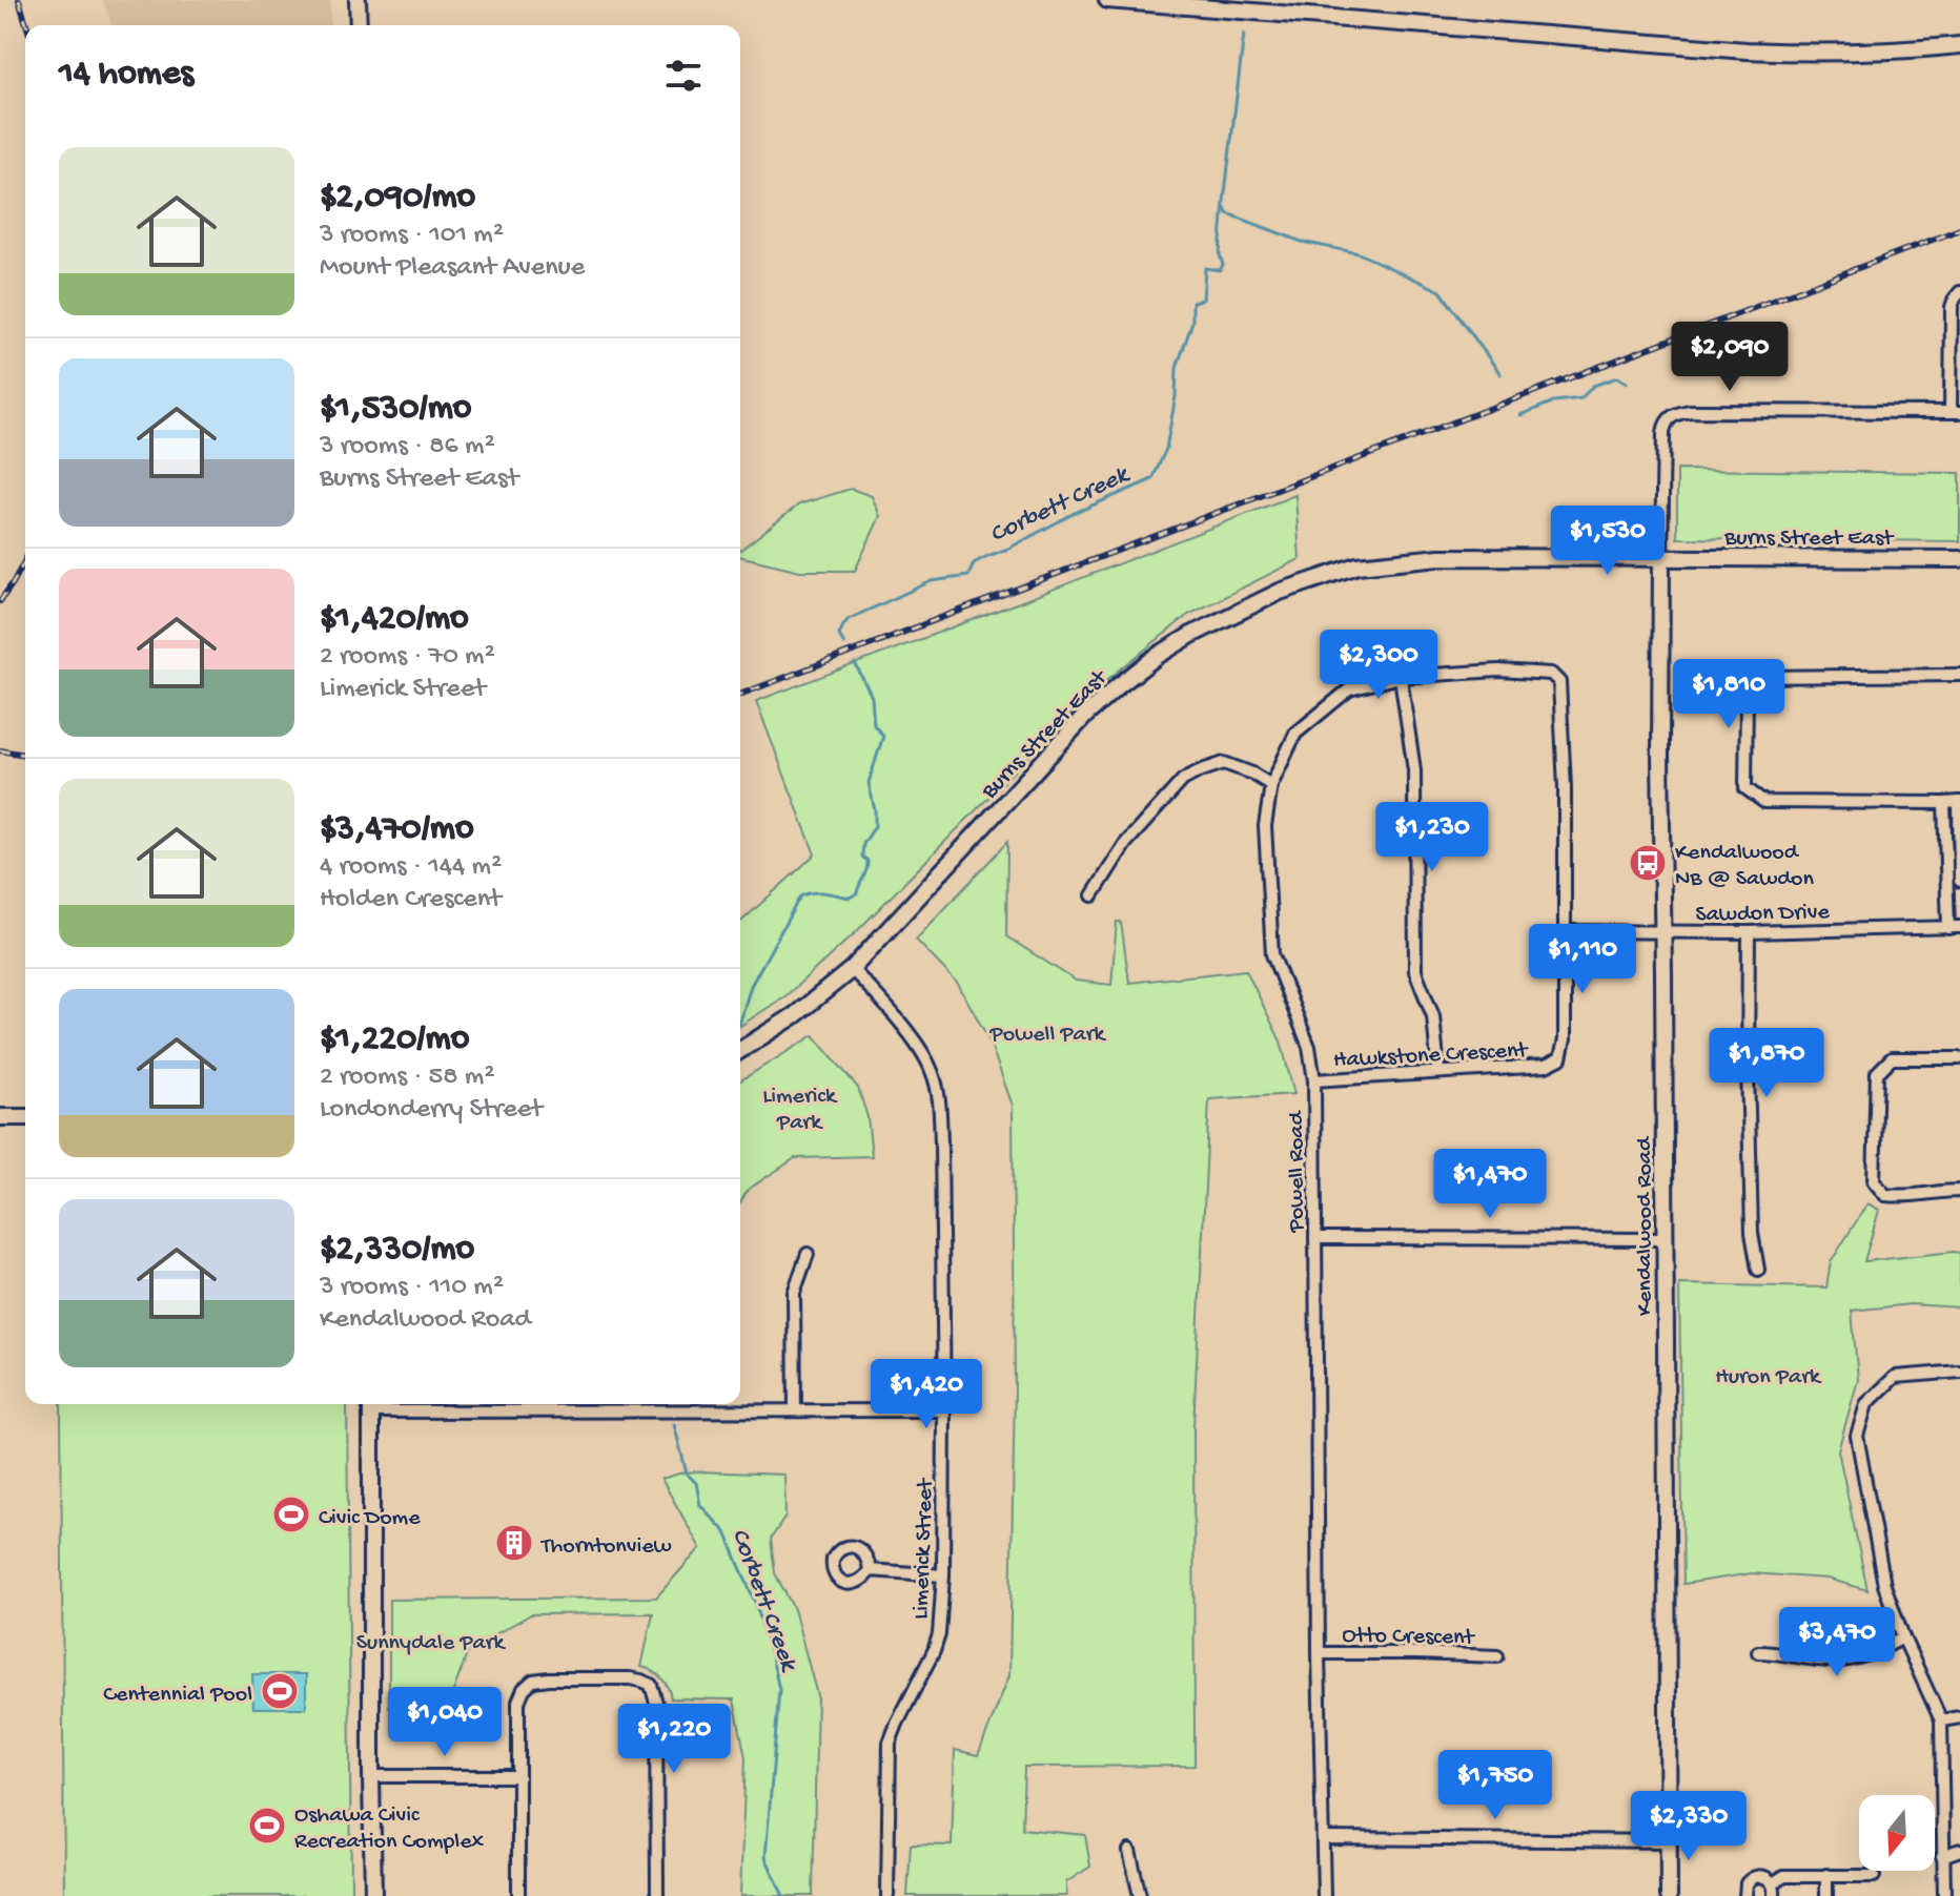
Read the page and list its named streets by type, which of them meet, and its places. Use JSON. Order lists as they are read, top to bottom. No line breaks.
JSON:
{"streets":{"street":["Burns Street East","Sawdon Drive","Hawkstone Crescent","Powell Road","Kendalwood Road","Limerick Street","Otto Crescent"]},"crossings":[["Burns Street East","Kendalwood Road"],["Burns Street East","Limerick Street"],["Sawdon Drive","Hawkstone Crescent"],["Sawdon Drive","Kendalwood Road"],["Hawkstone Crescent","Powell Road"],["Powell Road","Otto Crescent"]],"water":["Corbett Creek"],"parks":["Powell Park","Limerick Park","Huron Park","Sunnydale Park"],"places":{"bus stop":["Kendalwood NB @ Sawdon"],"sports":["Civic Dome","Centennial Pool","Oshawa Civic Recreation Complex"],"building":["Thorntonview"]},"north":"bottom","page":{"heading":"14 homes","list":[{"name":"$2,090/mo","note":"3 rooms · 101 m² · Mount Pleasant Avenue"},{"name":"$1,530/mo","note":"3 rooms · 86 m² · Burns Street East"},{"name":"$1,420/mo","note":"2 rooms · 70 m² · Limerick Street"},{"name":"$3,470/mo","note":"4 rooms · 144 m² · Holden Crescent"},{"name":"$1,220/mo","note":"2 rooms · 58 m² · Londonderry Street"},{"name":"$2,330/mo","note":"3 rooms · 110 m² · Kendalwood Road"}],"price":["$2,090","$1,530","$2,300","$1,810","$1,230","$1,110","$1,870","$1,470","$1,420","$3,470","$1,040","$1,220","$1,750","$2,330"]}}
